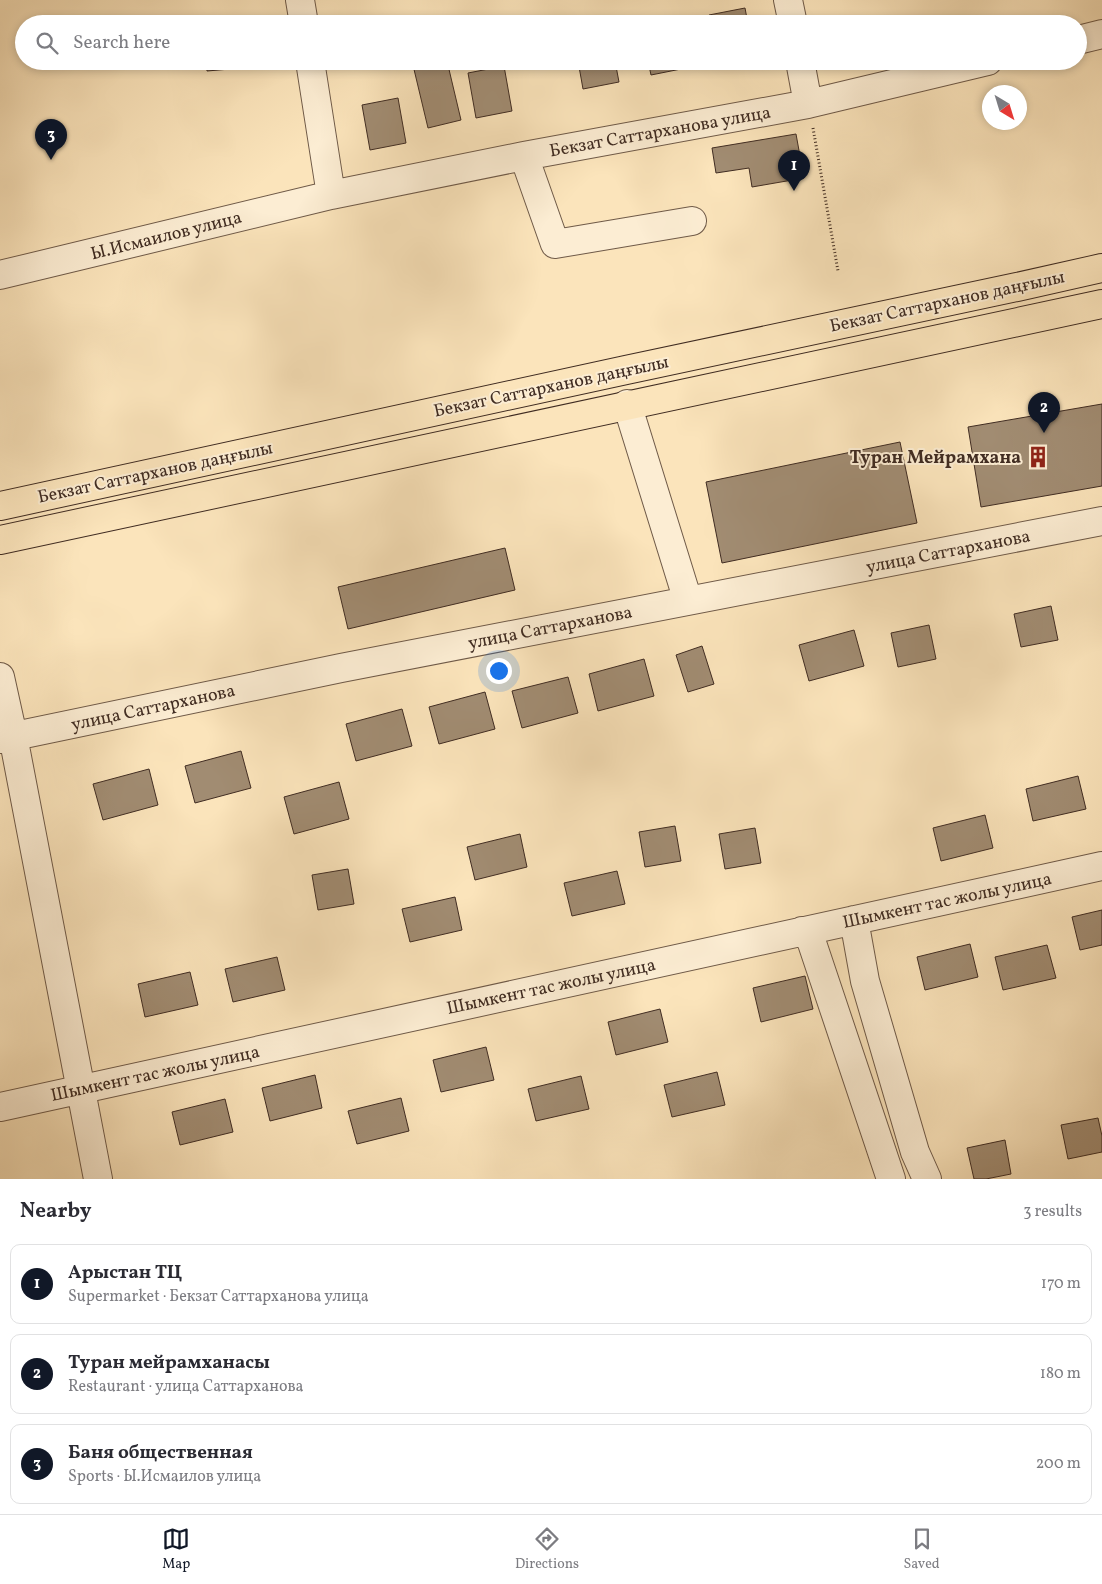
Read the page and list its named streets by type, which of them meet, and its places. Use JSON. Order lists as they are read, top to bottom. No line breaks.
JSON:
{"streets":{"main road":["Бекзат Саттарханов даңғылы"],"street":["Бекзат Саттарханова улица","Ы.Исмаилов улица","улица Саттарханова","Шымкент тас жолы улица"]},"crossings":[["Бекзат Саттарханова улица","Ы.Исмаилов улица"]],"places":{"building":["Туран Мейрамхана"]},"north":"bottom right","page":{"search":"Search here","pins":["3","1","2"],"heading":["Nearby","3 results"],"list":[{"mark":"1","name":"Арыстан ТЦ","note":"Supermarket · Бекзат Саттарханова улица","value":"170 m"},{"mark":"2","name":"Туран мейрамханасы","note":"Restaurant · улица Саттарханова","value":"180 m"},{"mark":"3","name":"Баня общественная","note":"Sports · Ы.Исмаилов улица","value":"200 m"}],"nav":["Map","Directions","Saved"]}}
